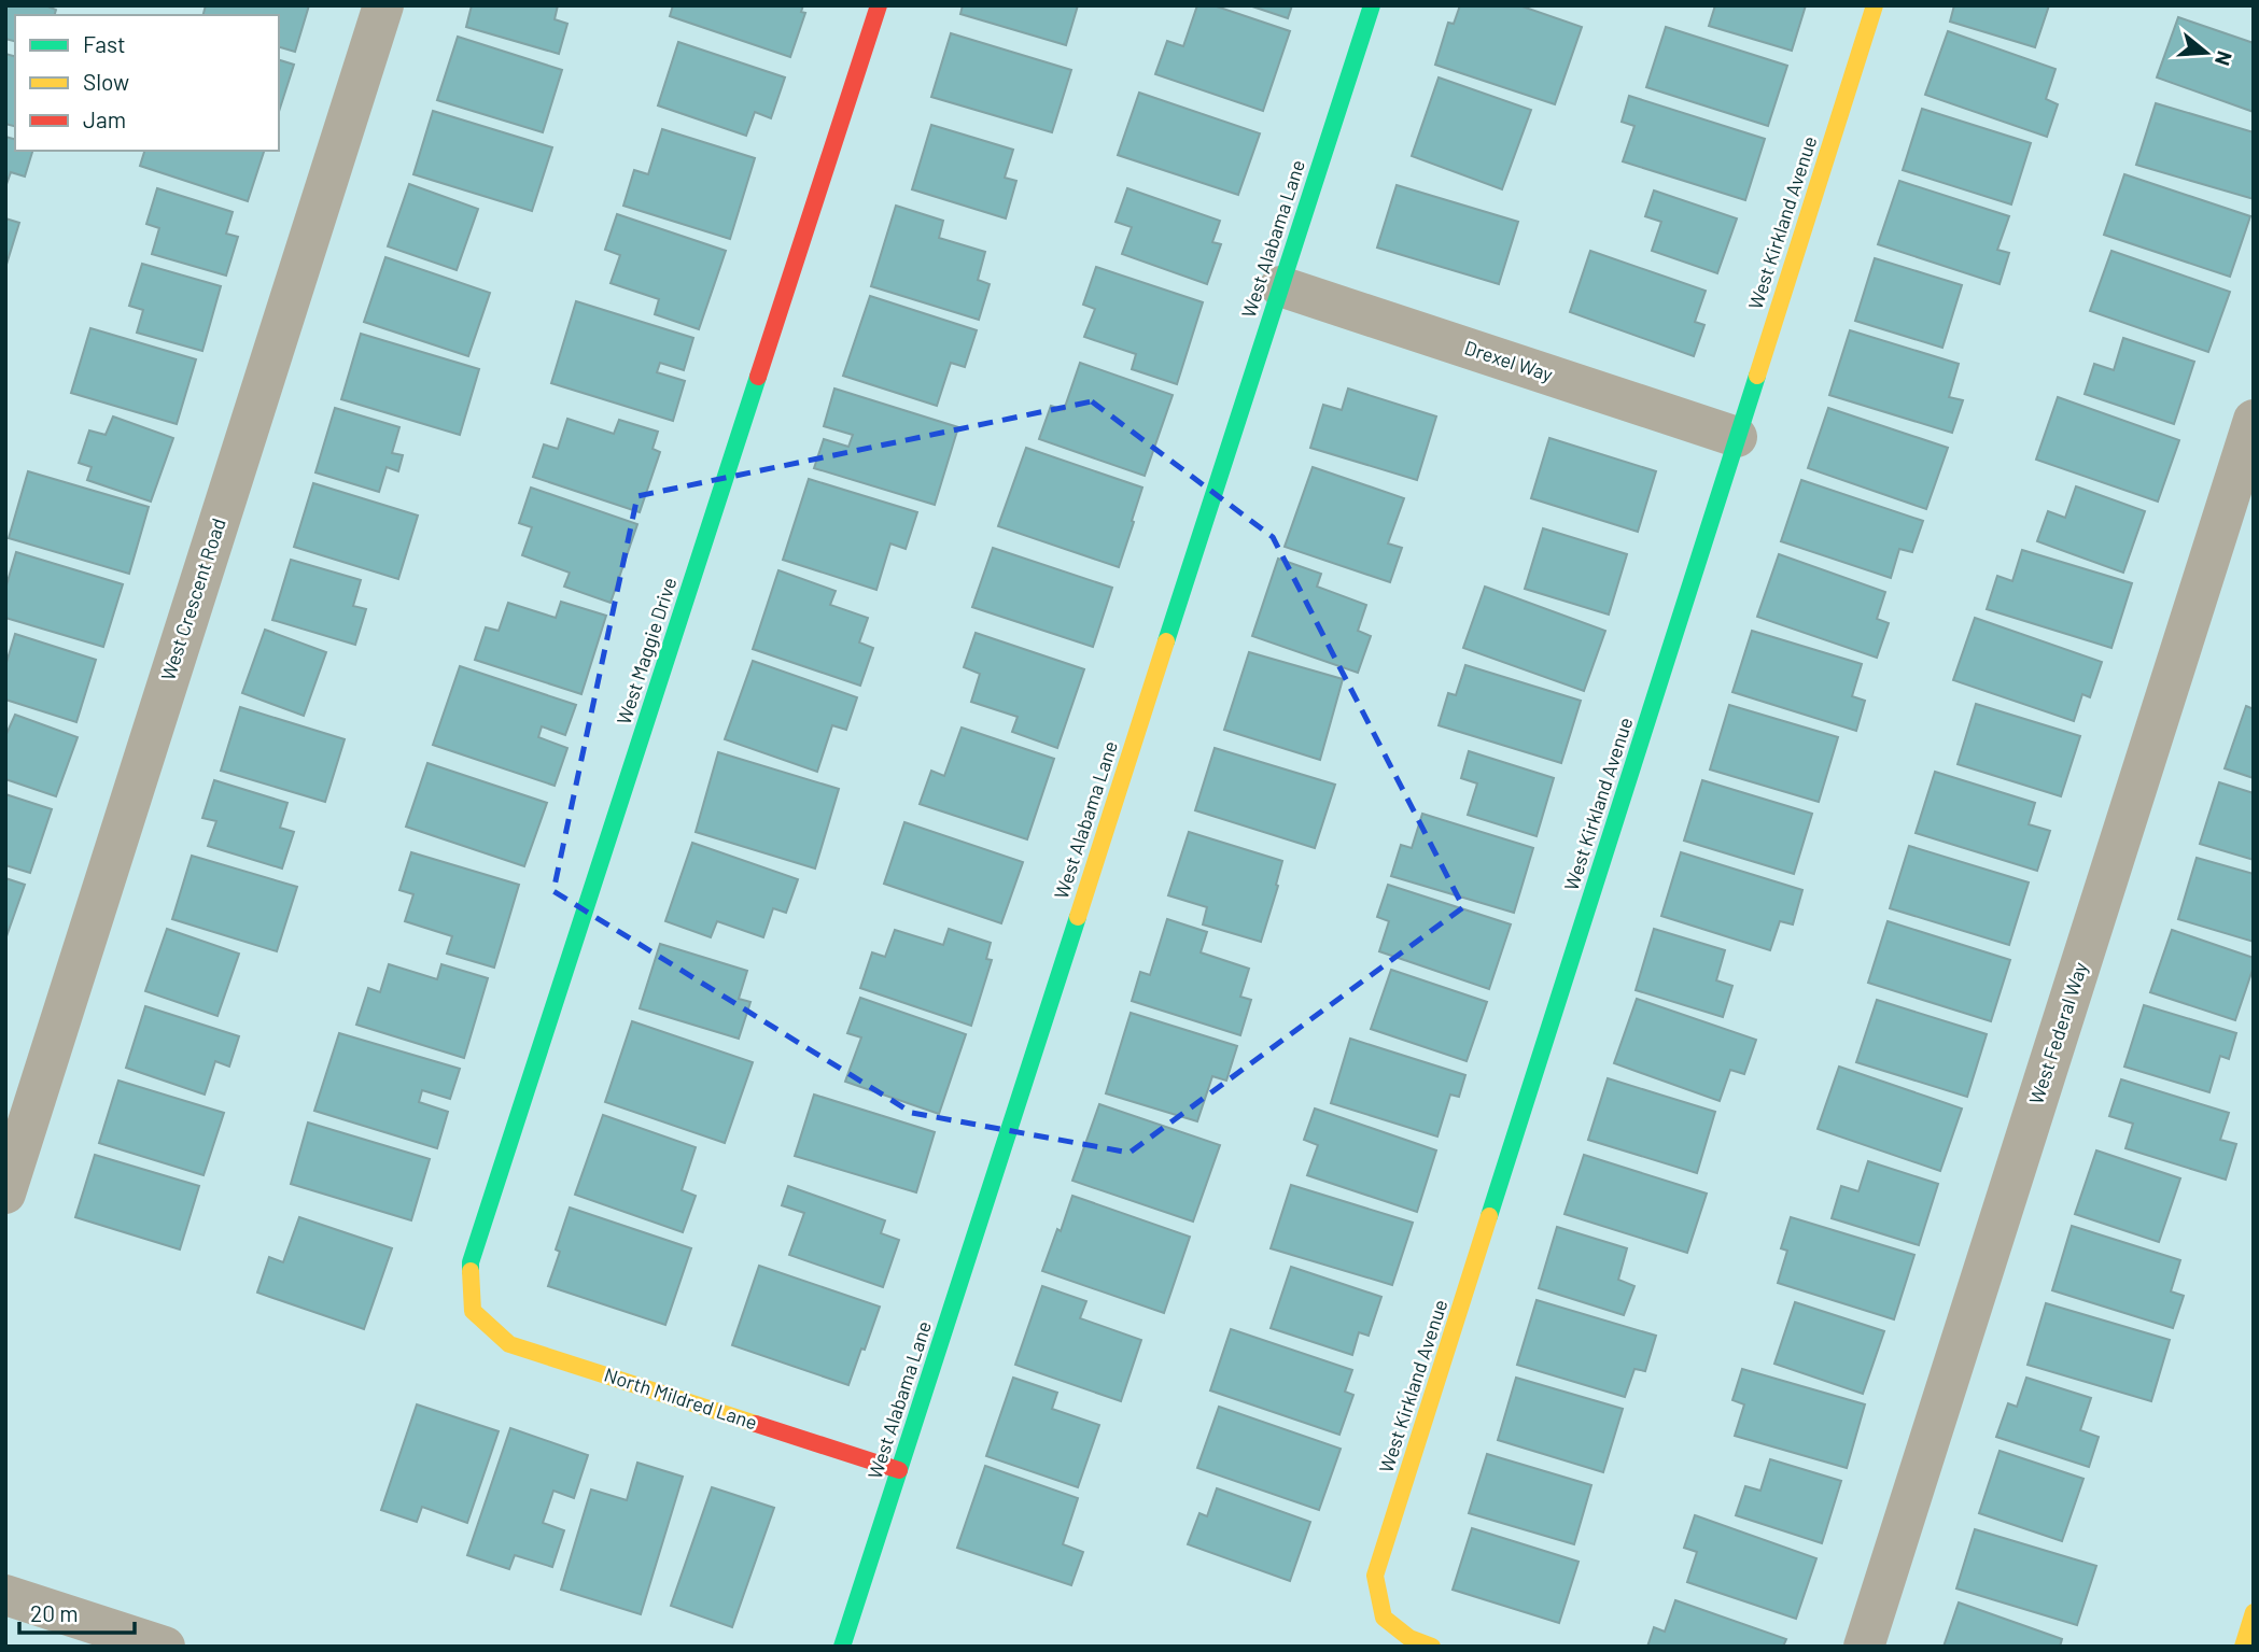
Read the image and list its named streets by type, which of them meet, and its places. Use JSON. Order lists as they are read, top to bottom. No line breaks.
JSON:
{"streets":{"street":["West Kirkland Avenue","West Alabama Lane","Drexel Way","West Crescent Road","West Maggie Drive","West Federal Way","North Mildred Lane"]},"crossings":[["West Kirkland Avenue","Drexel Way"],["West Alabama Lane","Drexel Way"],["West Alabama Lane","North Mildred Lane"],["West Maggie Drive","North Mildred Lane"]],"legend":["Fast","Slow","Jam"],"scale_bar":"20 m","north":"right"}
